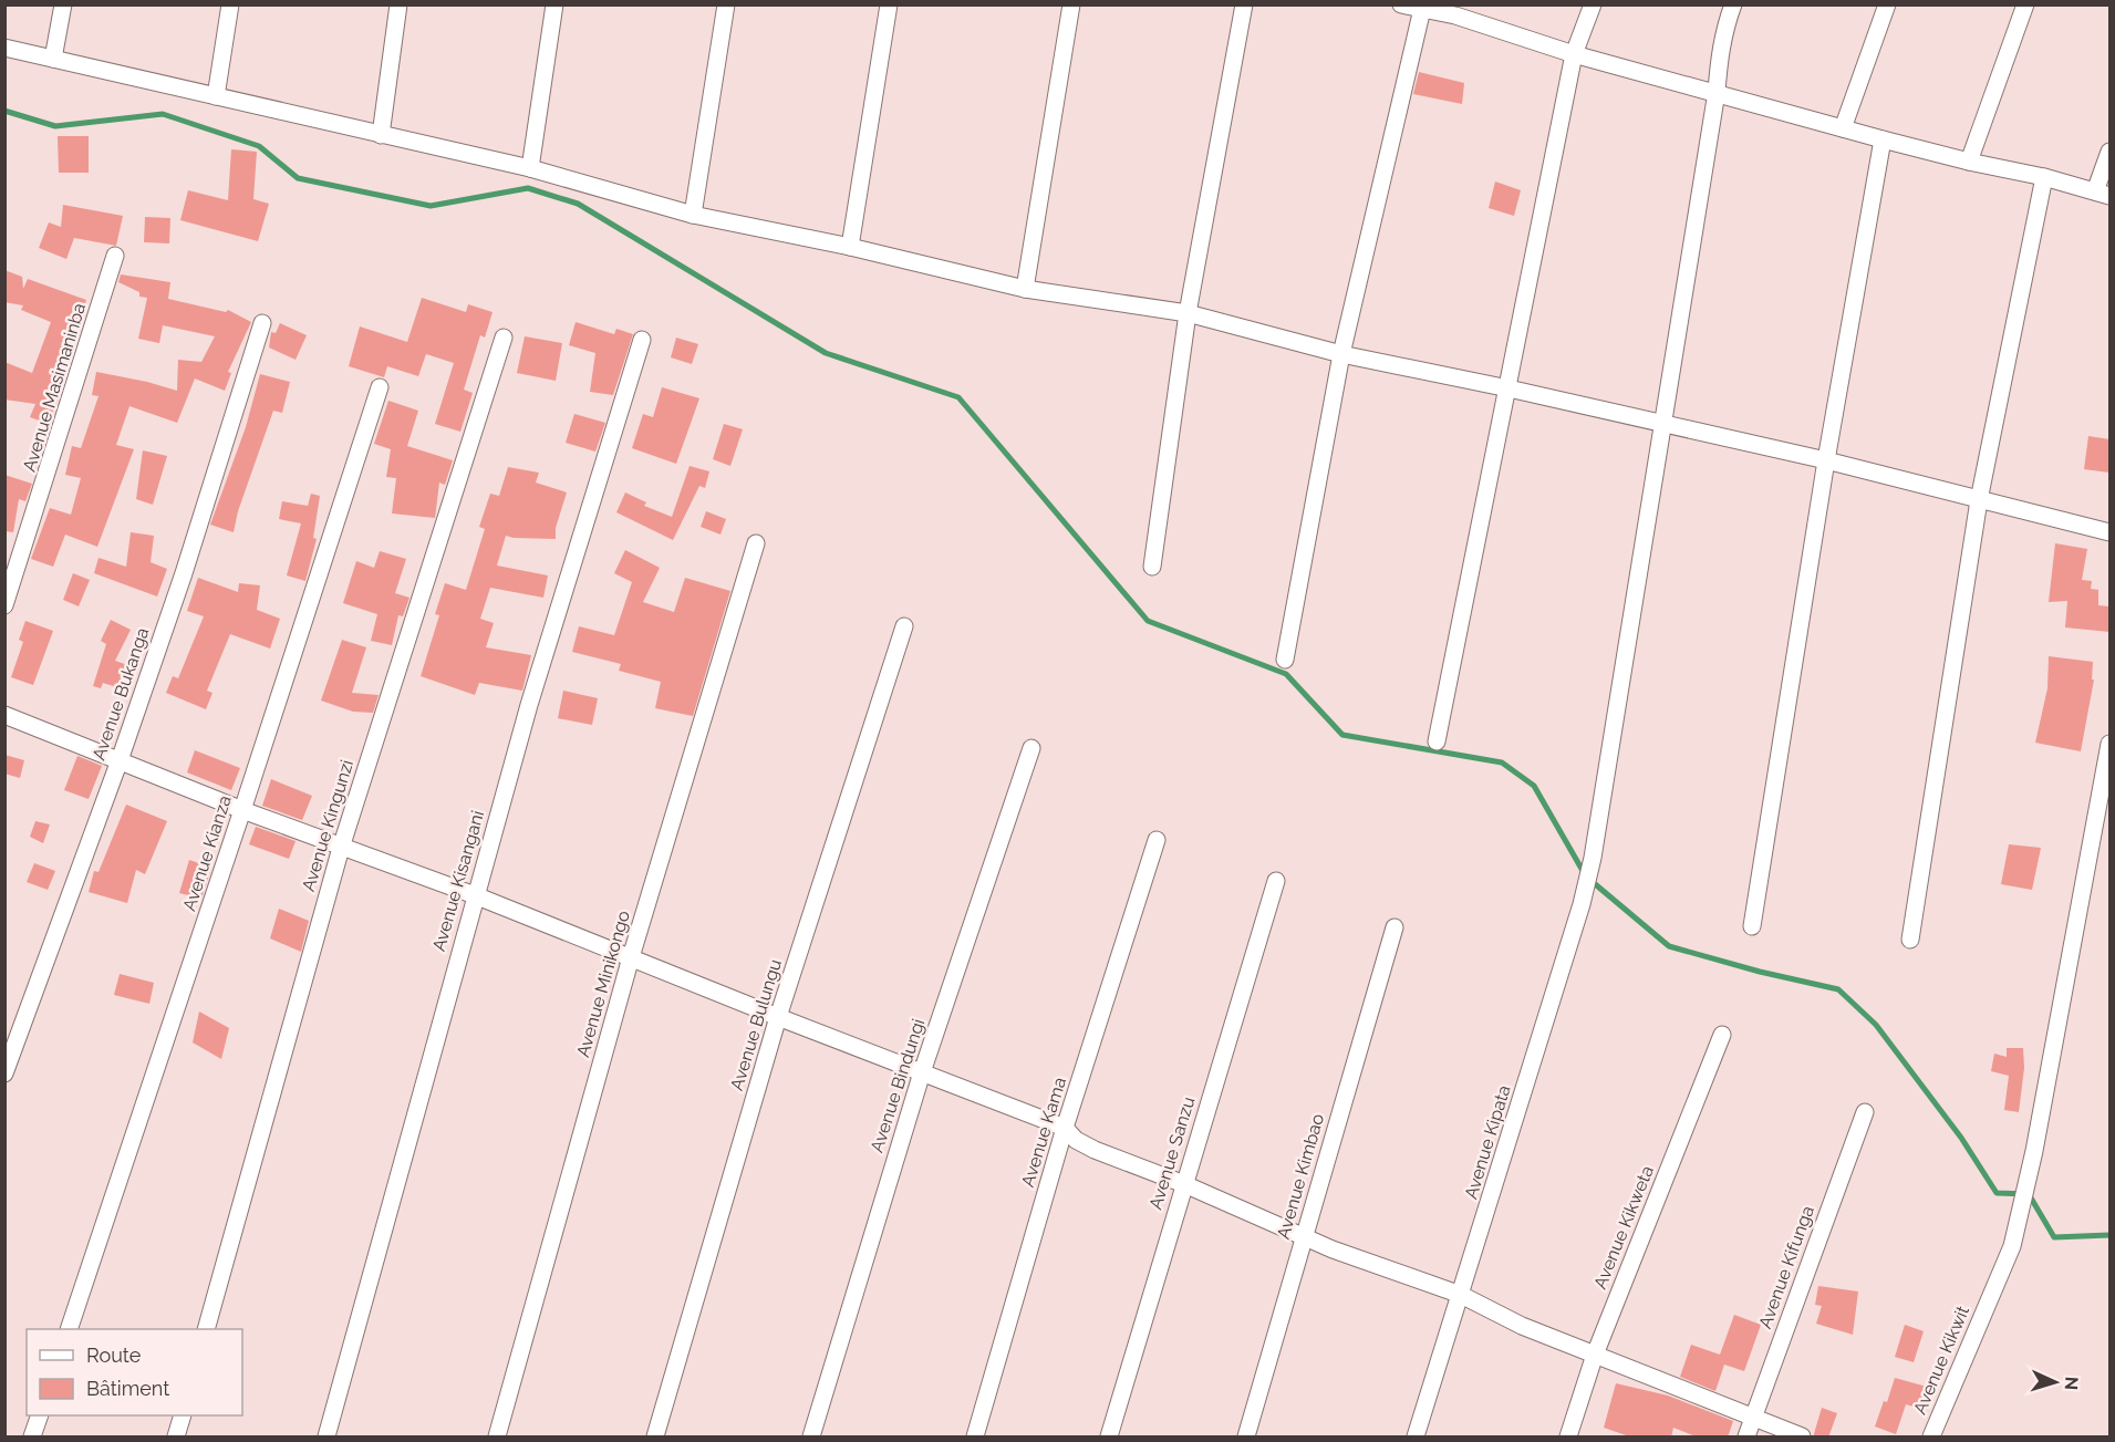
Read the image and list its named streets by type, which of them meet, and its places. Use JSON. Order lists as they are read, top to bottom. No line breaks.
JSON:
{"streets":{"street":["Avenue Masimaninba","Avenue Bukanga","Avenue Kingunzi","Avenue Kianza","Avenue Kisangani","Avenue Minikongo","Avenue Bulungu","Avenue Bindungi","Avenue Kama","Avenue Kipata","Avenue Sanzu","Avenue Kimbao","Avenue Kikweta","Avenue Kifunga","Avenue Kikwit"]},"legend":["Route","Bâtiment"],"north":"right"}
